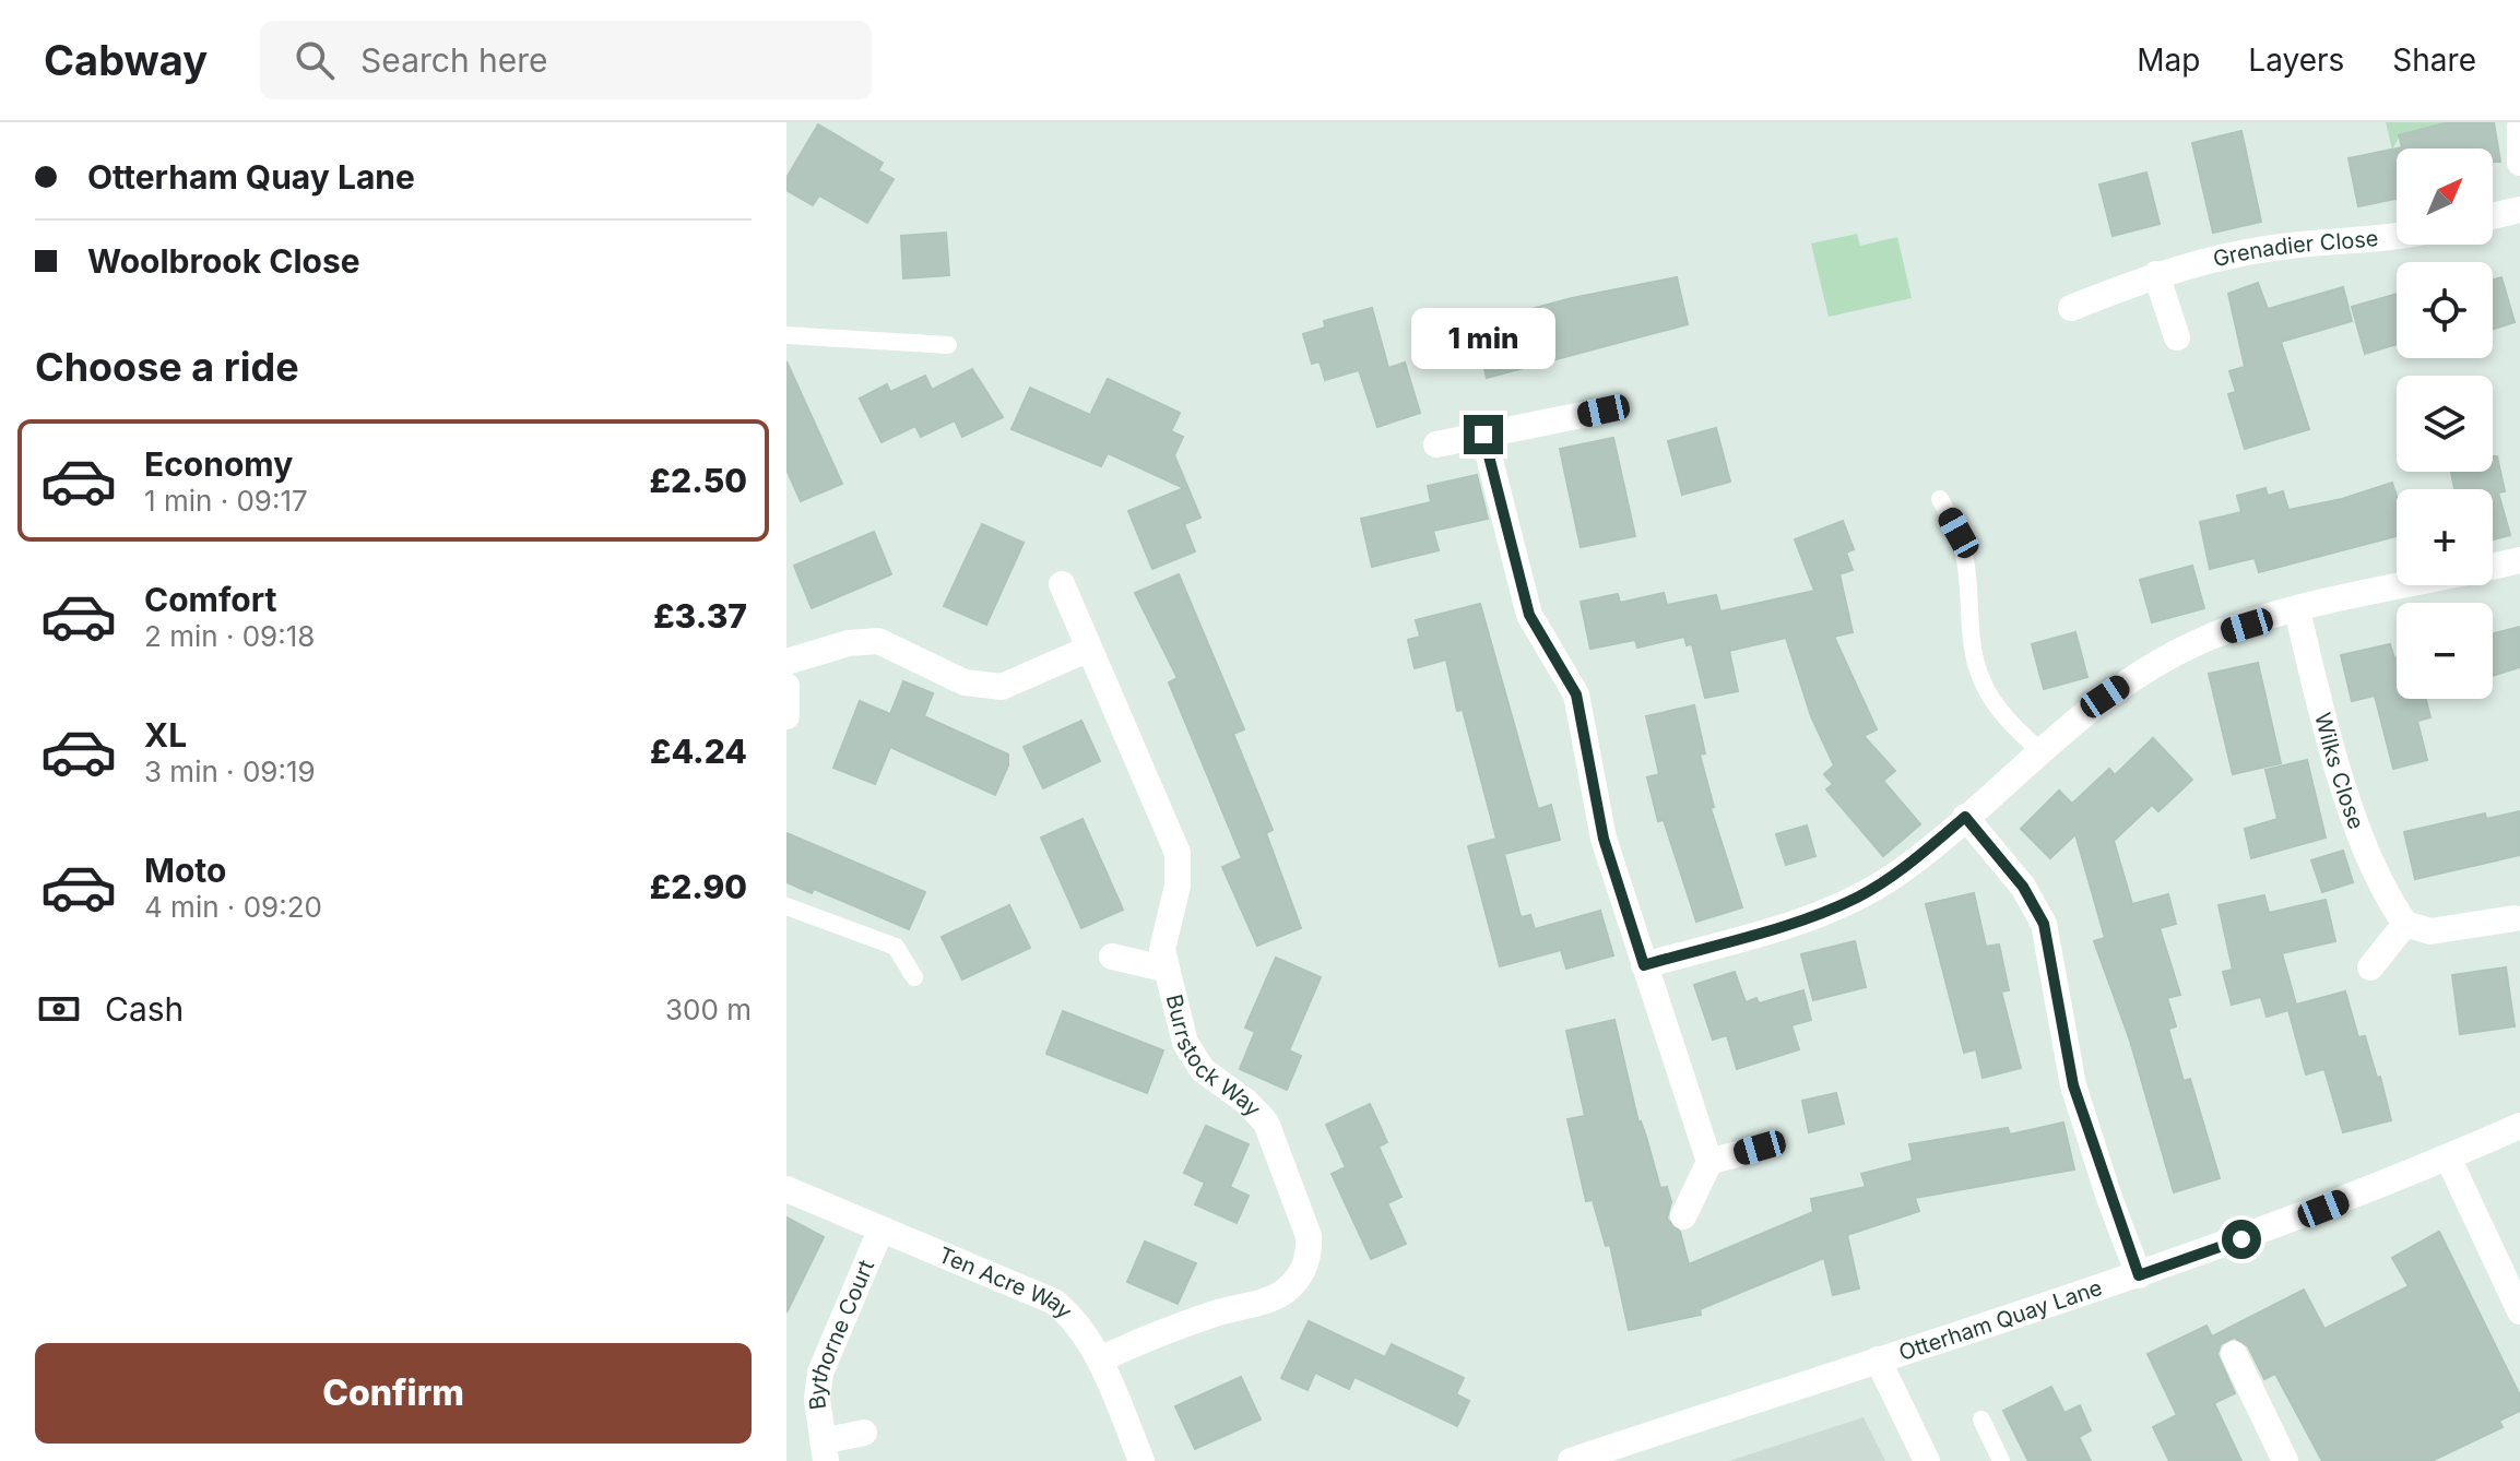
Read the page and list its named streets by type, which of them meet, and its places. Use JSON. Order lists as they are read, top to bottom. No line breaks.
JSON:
{"streets":{"street":["Grenadier Close","Wilks Close","Burrstock Way","Ten Acre Way","Otterham Quay Lane","Bythorne Court"]},"crossings":[["Burrstock Way","Ten Acre Way"],["Ten Acre Way","Bythorne Court"]],"north":"top right","page":{"header":"Cabway","search":"Search here","nav":["Map","Layers","Share"],"banner":["Otterham Quay Lane","Woolbrook Close"],"map_buttons":["+","−"],"bubble":"1 min","heading":"Choose a ride","list":[{"name":"Economy","note":"1 min · 09:17","value":"£2.50"},{"name":"Comfort","note":"2 min · 09:18","value":"£3.37"},{"name":"XL","note":"3 min · 09:19","value":"£4.24"},{"name":"Moto","note":"4 min · 09:20","value":"£2.90"}],"pay":["Cash","300 m"],"buttons":"Confirm"}}
